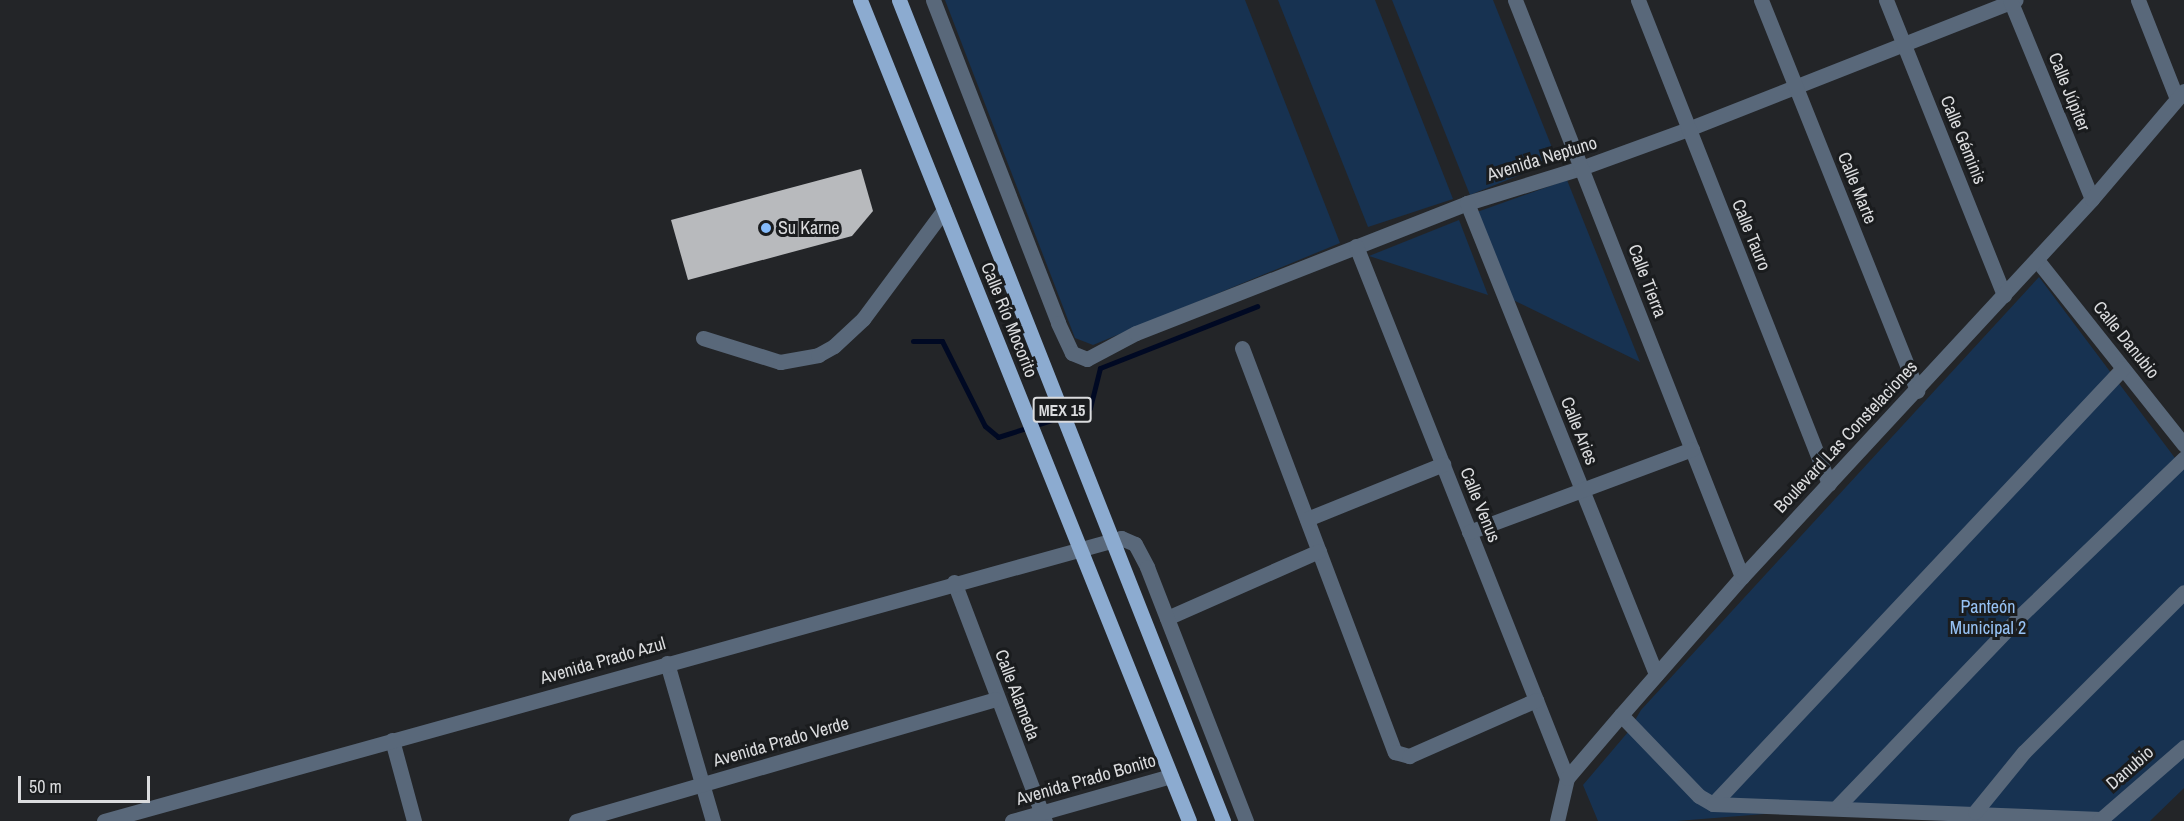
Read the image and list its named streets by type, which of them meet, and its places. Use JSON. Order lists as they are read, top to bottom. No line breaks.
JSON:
{"streets":{"main road":["Calle Río Mocorito","MEX 15"],"street":["Calle Júpiter","Calle Géminis","Avenida Neptuno","Calle Marte","Calle Tauro","Calle Tierra","Calle Danubio","Calle Aries","Boulevard Las Constelaciones","Calle Venus","Avenida Prado Azul","Calle Alameda","Avenida Prado Verde","Danubio","Avenida Prado Bonito"]},"crossings":[["Calle Júpiter","Avenida Neptuno"],["Calle Júpiter","Boulevard Las Constelaciones"],["Calle Géminis","Avenida Neptuno"],["Calle Géminis","Boulevard Las Constelaciones"],["Avenida Neptuno","Calle Marte"],["Avenida Neptuno","Calle Tauro"],["Avenida Neptuno","Calle Tierra"],["Avenida Neptuno","Calle Aries"],["Avenida Neptuno","Calle Venus"],["Calle Marte","Boulevard Las Constelaciones"],["Calle Tauro","Boulevard Las Constelaciones"],["Calle Tierra","Boulevard Las Constelaciones"],["Calle Río Mocorito","Avenida Prado Azul"],["Calle Río Mocorito","Avenida Prado Bonito"],["Calle Danubio","Boulevard Las Constelaciones"],["Calle Aries","Boulevard Las Constelaciones"],["Boulevard Las Constelaciones","Calle Venus"],["Avenida Prado Azul","Calle Alameda"],["Calle Alameda","Avenida Prado Verde"],["Calle Alameda","Avenida Prado Bonito"]],"parks":["Panteón Municipal 2"],"places":["Su Karne"],"scale_bar":"50 m"}
